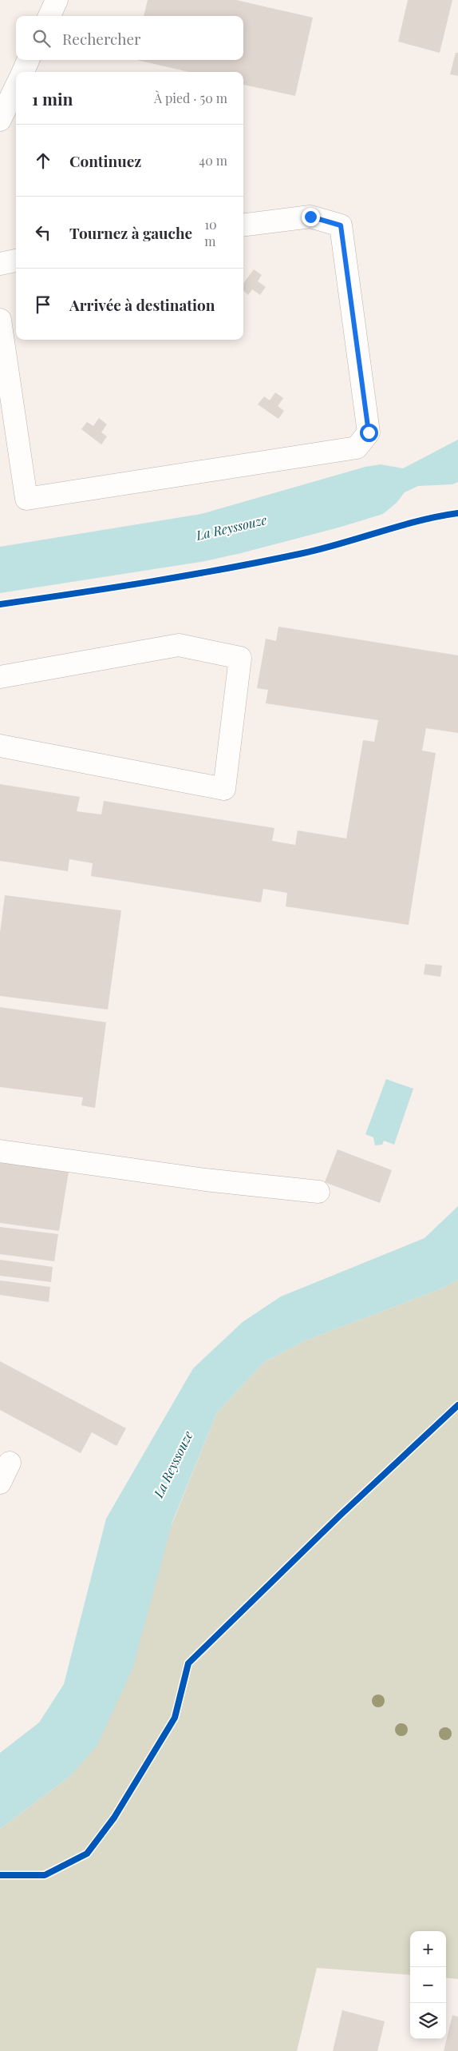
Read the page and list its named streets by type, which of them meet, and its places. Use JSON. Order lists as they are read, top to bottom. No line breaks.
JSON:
{"water":["La Reyssouze"],"page":{"search":"Rechercher","heading":["1 min","À pied · 50 m"],"list":[["Continuez","40 m"],["Tournez à gauche","10 m"],"Arrivée à destination"],"map_buttons":["+","−"]}}
